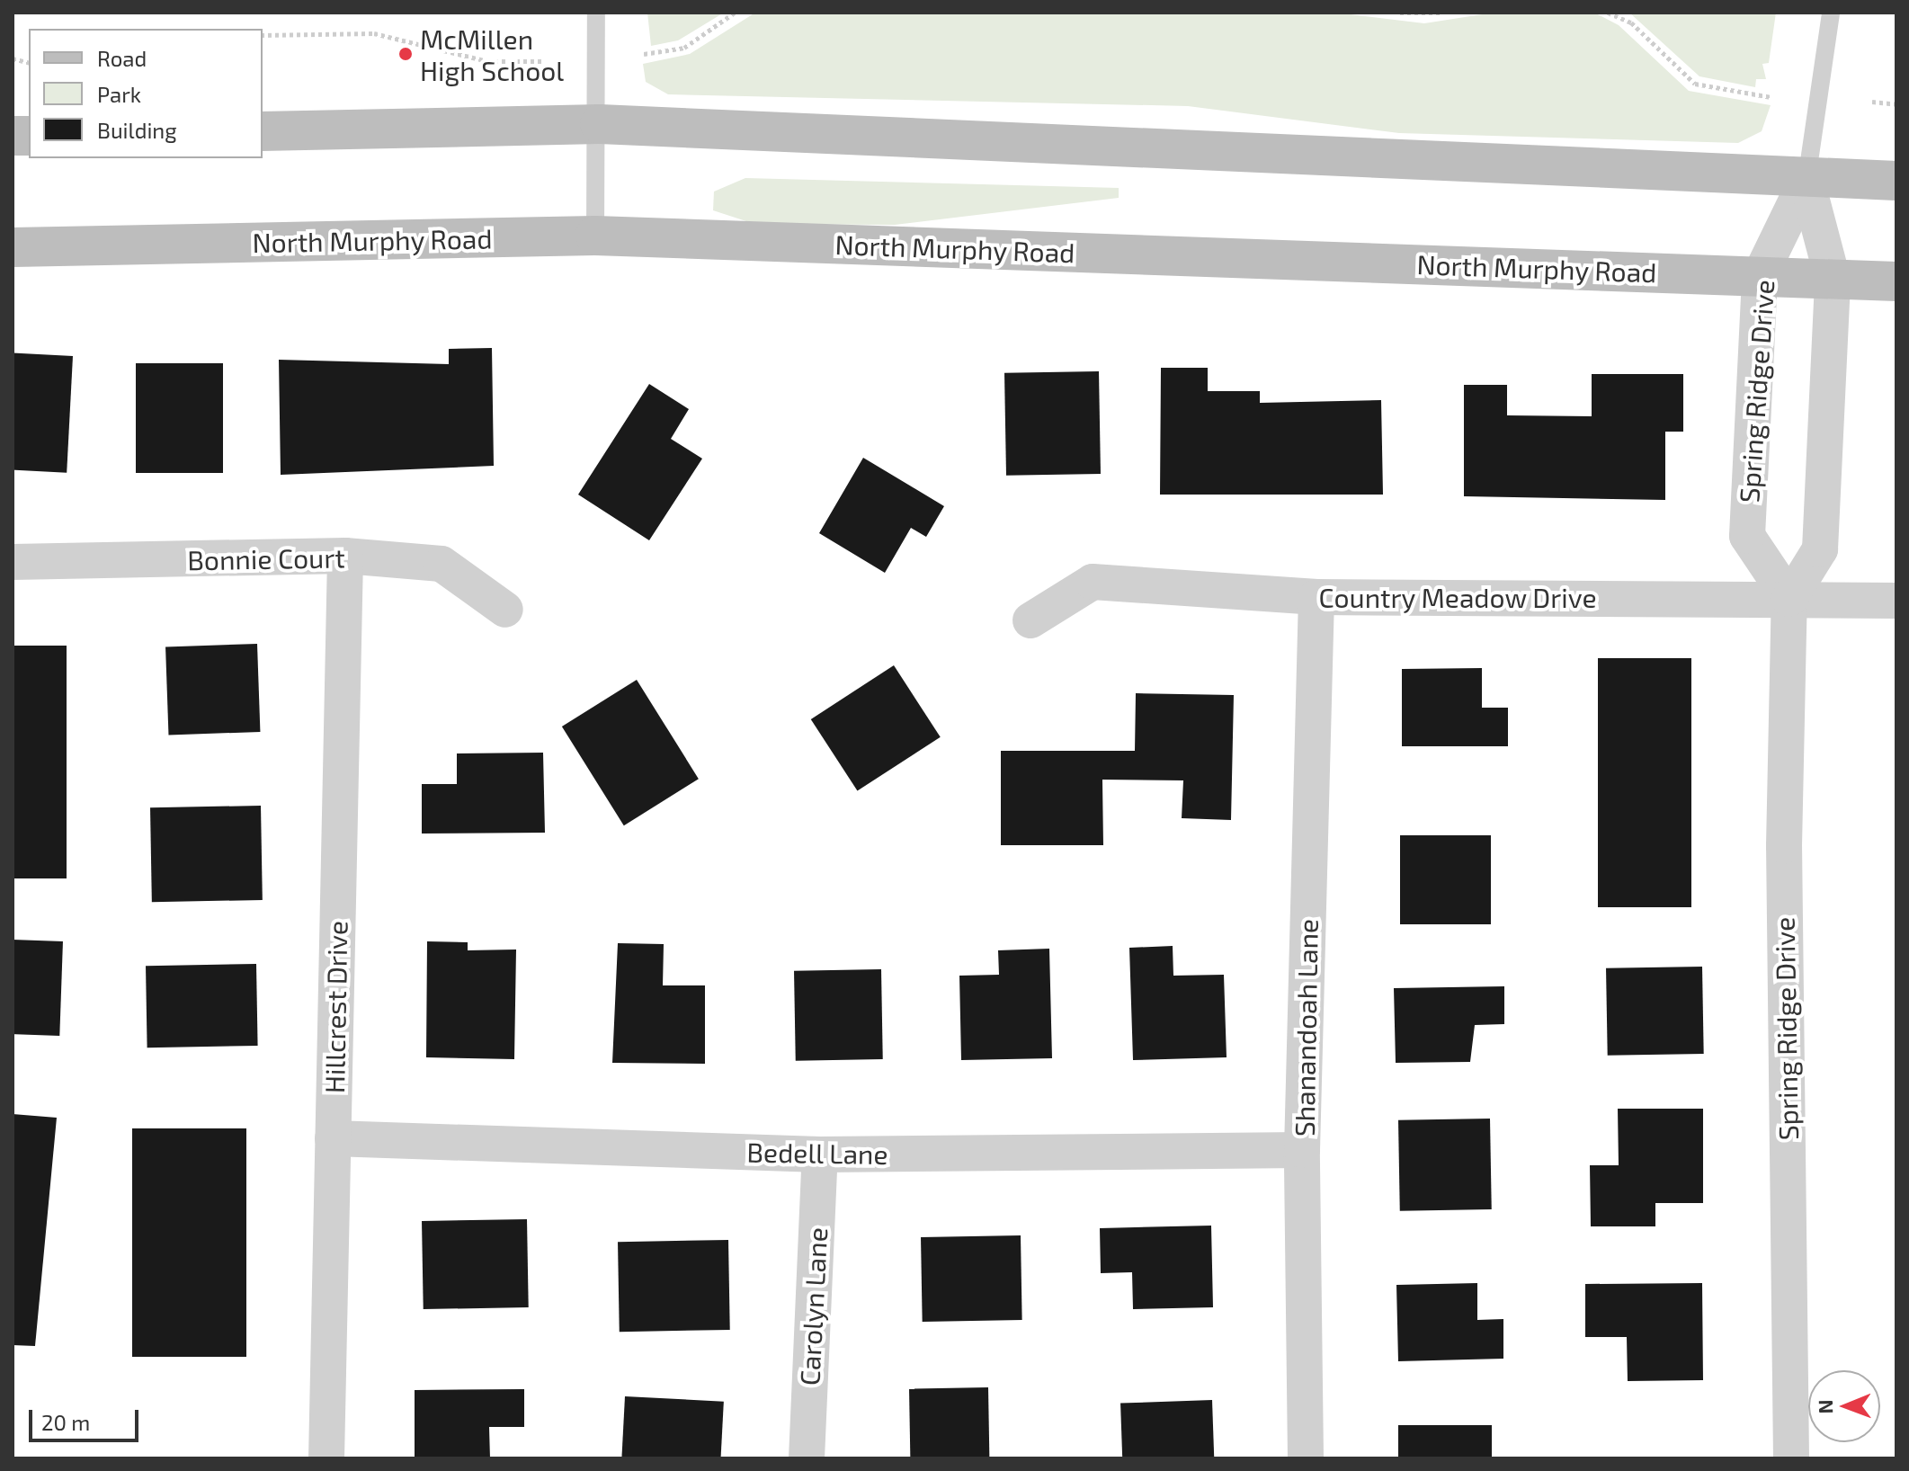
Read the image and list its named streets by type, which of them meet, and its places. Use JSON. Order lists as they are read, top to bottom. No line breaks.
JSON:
{"streets":{"main road":["North Murphy Road"],"street":["Spring Ridge Drive","Bonnie Court","Country Meadow Drive","Hillcrest Drive","Shanandoah Lane","Bedell Lane","Carolyn Lane"]},"crossings":[["North Murphy Road","Spring Ridge Drive"],["Spring Ridge Drive","Country Meadow Drive"],["Bonnie Court","Hillcrest Drive"],["Country Meadow Drive","Shanandoah Lane"],["Hillcrest Drive","Bedell Lane"],["Shanandoah Lane","Bedell Lane"],["Bedell Lane","Carolyn Lane"]],"places":["McMillen High School"],"legend":["Road","Park","Building"],"scale_bar":"20 m","north":"left"}
